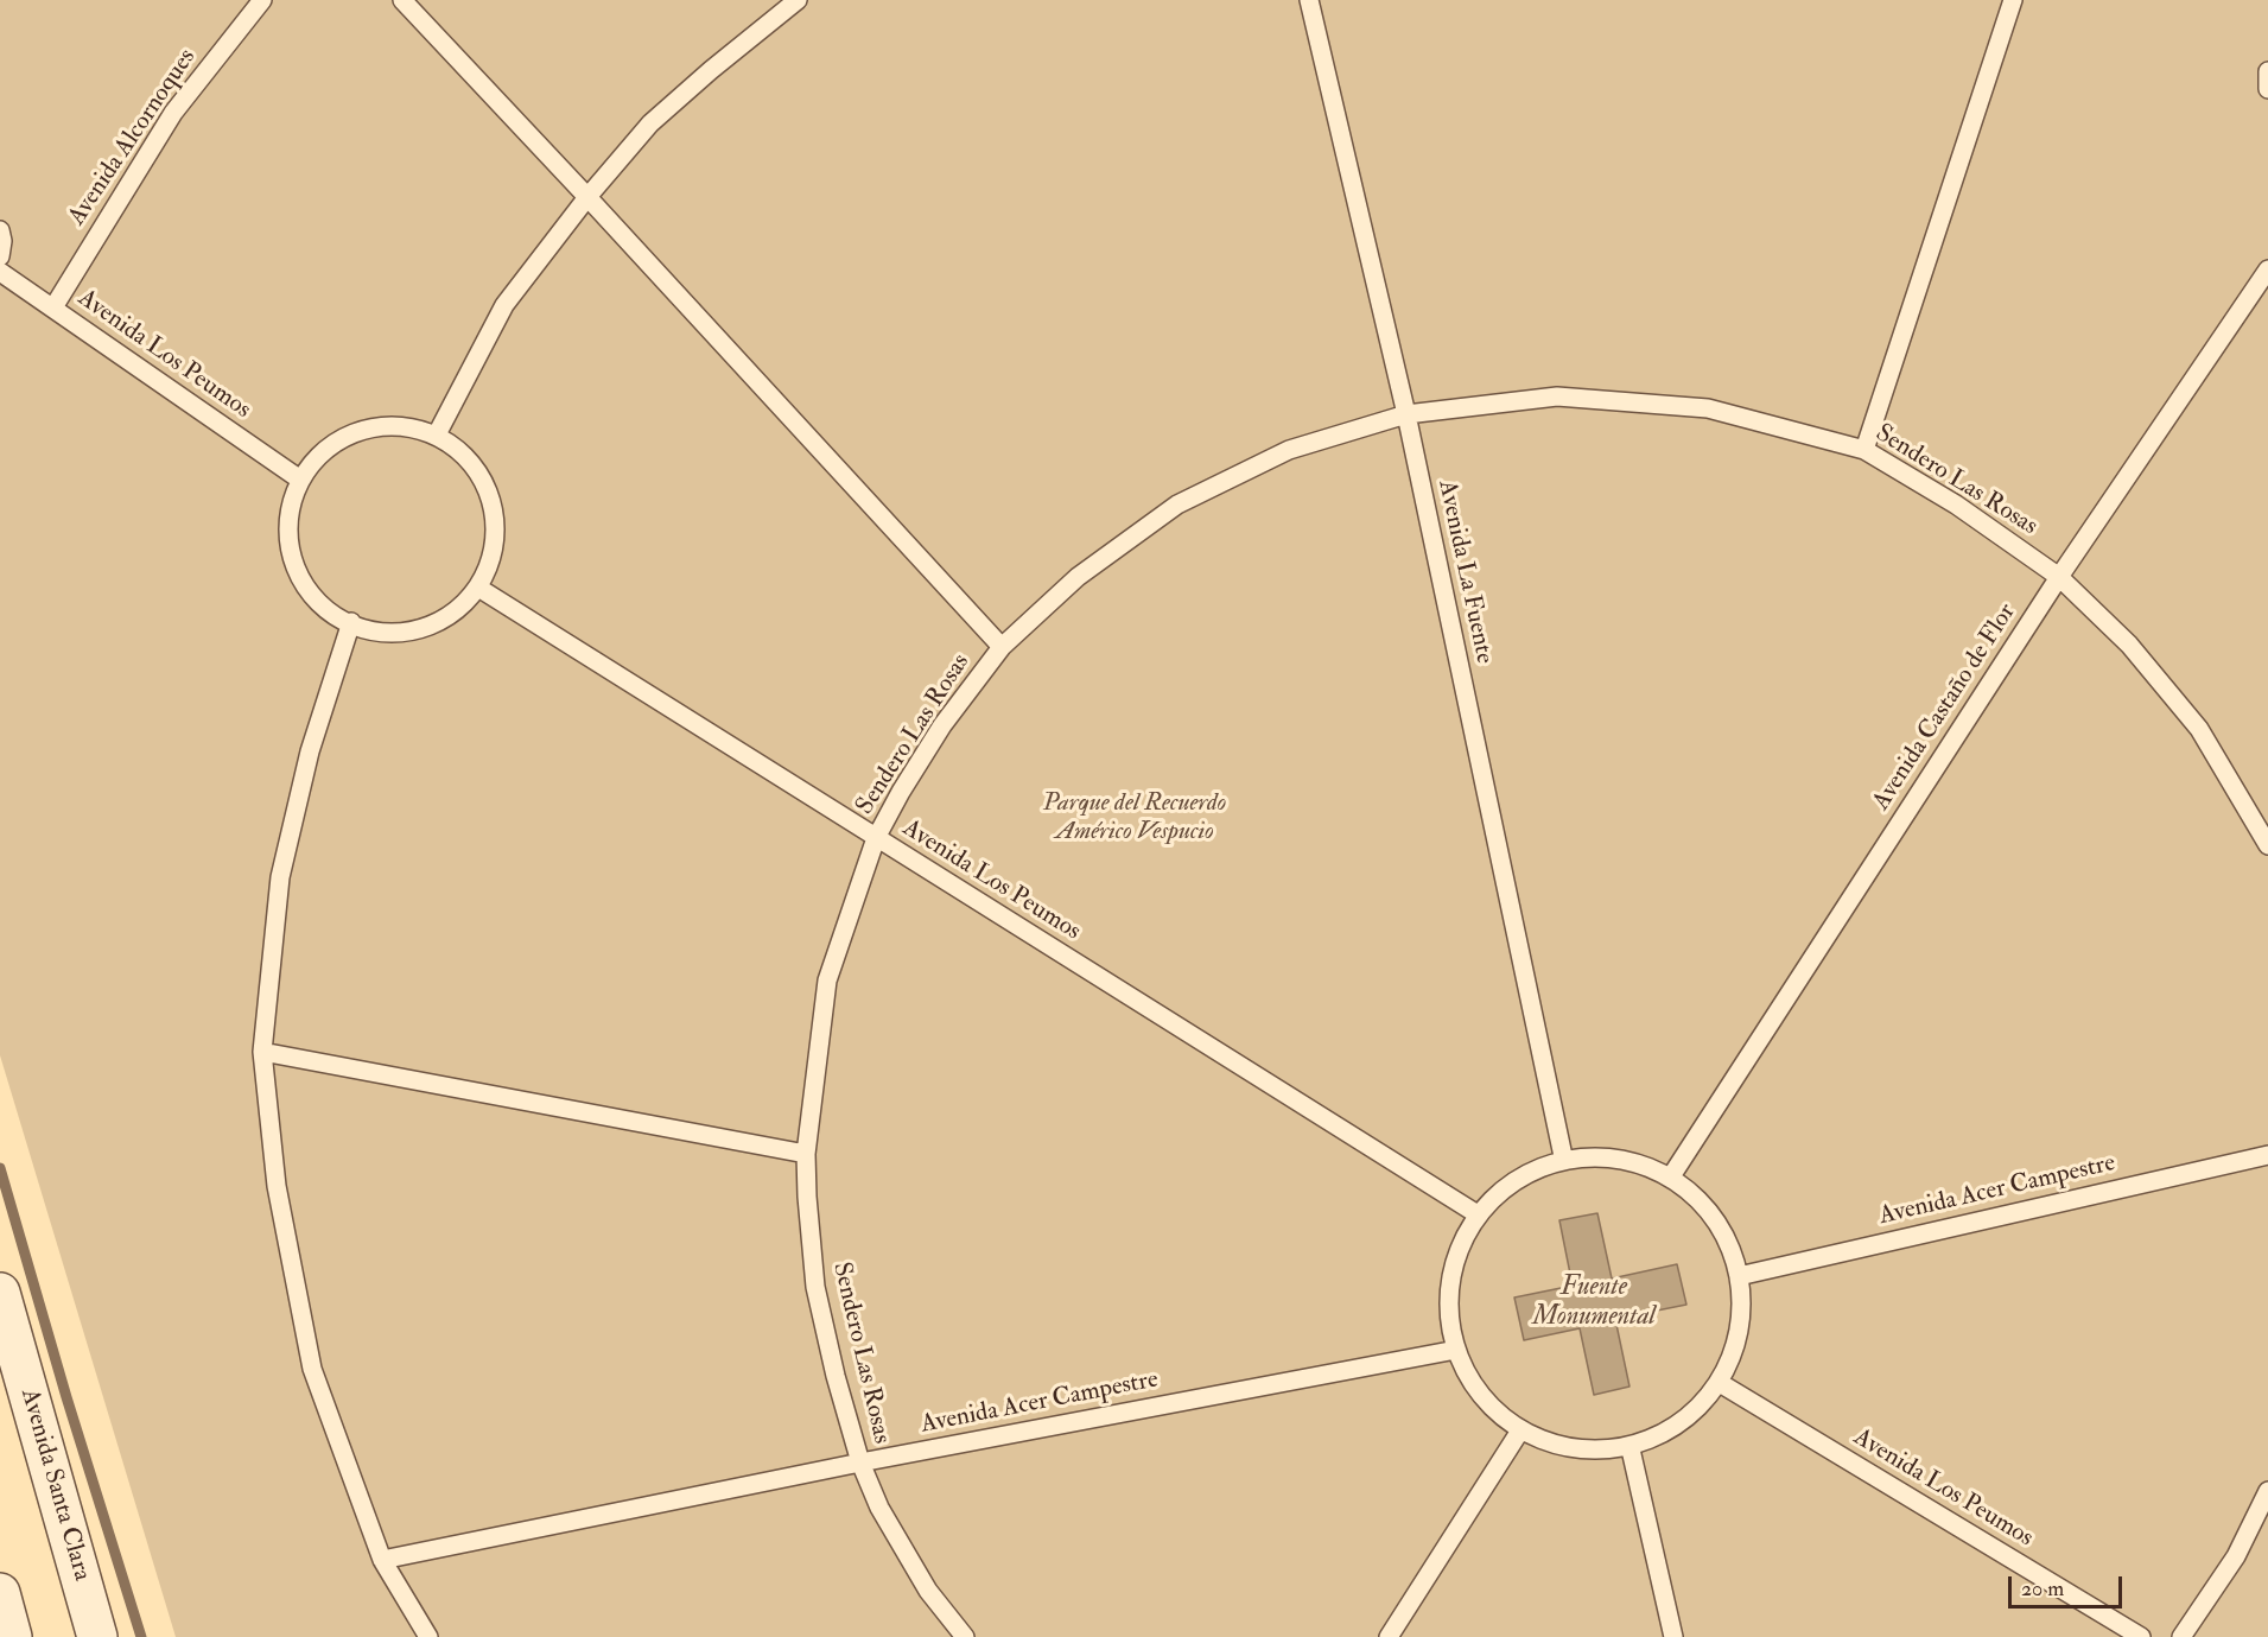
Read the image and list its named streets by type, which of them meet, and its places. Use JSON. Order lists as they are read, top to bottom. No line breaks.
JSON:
{"streets":{"street":["Avenida Santa Clara"],"lane":["Avenida Alcornoques","Avenida Los Peumos","Sendero Las Rosas","Avenida La Fuente","Avenida Castaño de Flor","Avenida Acer Campestre"]},"crossings":[["Avenida Alcornoques","Avenida Los Peumos"],["Avenida Los Peumos","Sendero Las Rosas"],["Sendero Las Rosas","Avenida La Fuente"],["Sendero Las Rosas","Avenida Castaño de Flor"],["Sendero Las Rosas","Avenida Acer Campestre"]],"water":["Fuente Monumental"],"parks":["Parque del Recuerdo Américo Vespucio"],"scale_bar":"20 m"}
